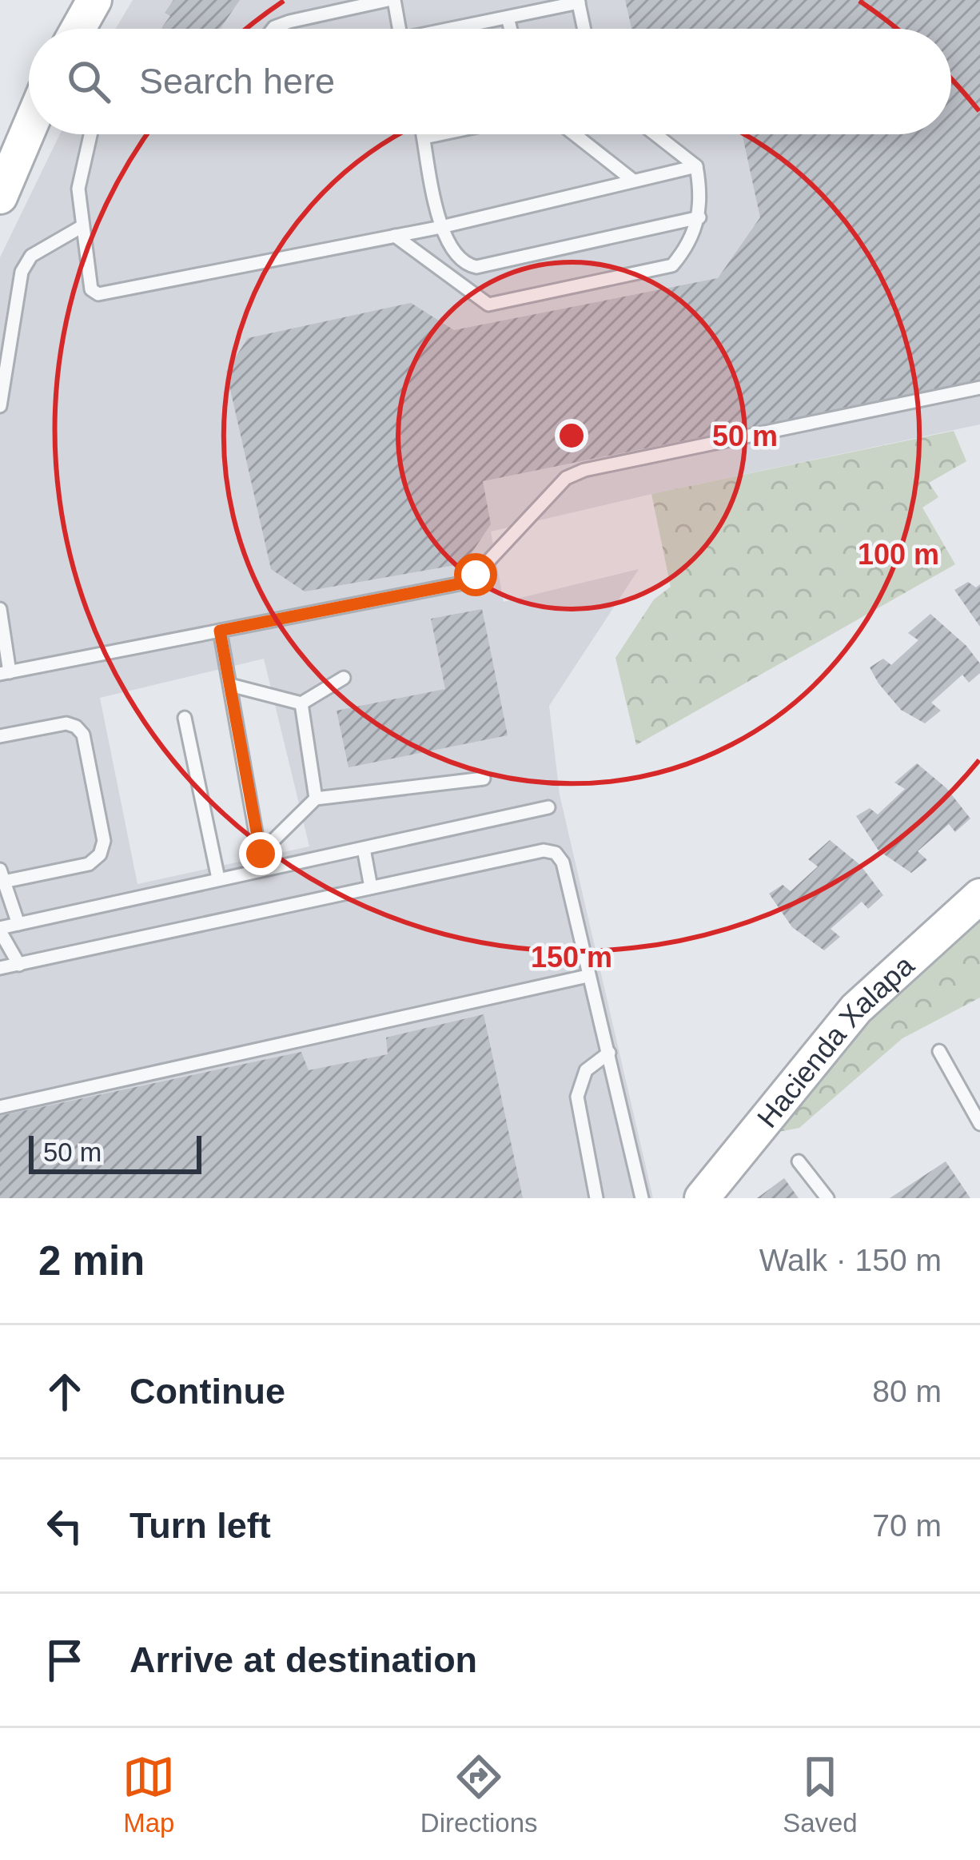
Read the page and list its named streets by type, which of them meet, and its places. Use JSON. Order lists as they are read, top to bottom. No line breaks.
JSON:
{"streets":{"street":["Hacienda Xalapa"]},"scale_bar":"50 m","page":{"search":"Search here","scale":"50 m","heading":["2 min","Walk · 150 m"],"list":[["Continue","80 m"],["Turn left","70 m"],"Arrive at destination"],"nav":["Map","Directions","Saved"]},"rings":["50 m","100 m","150 m"]}
